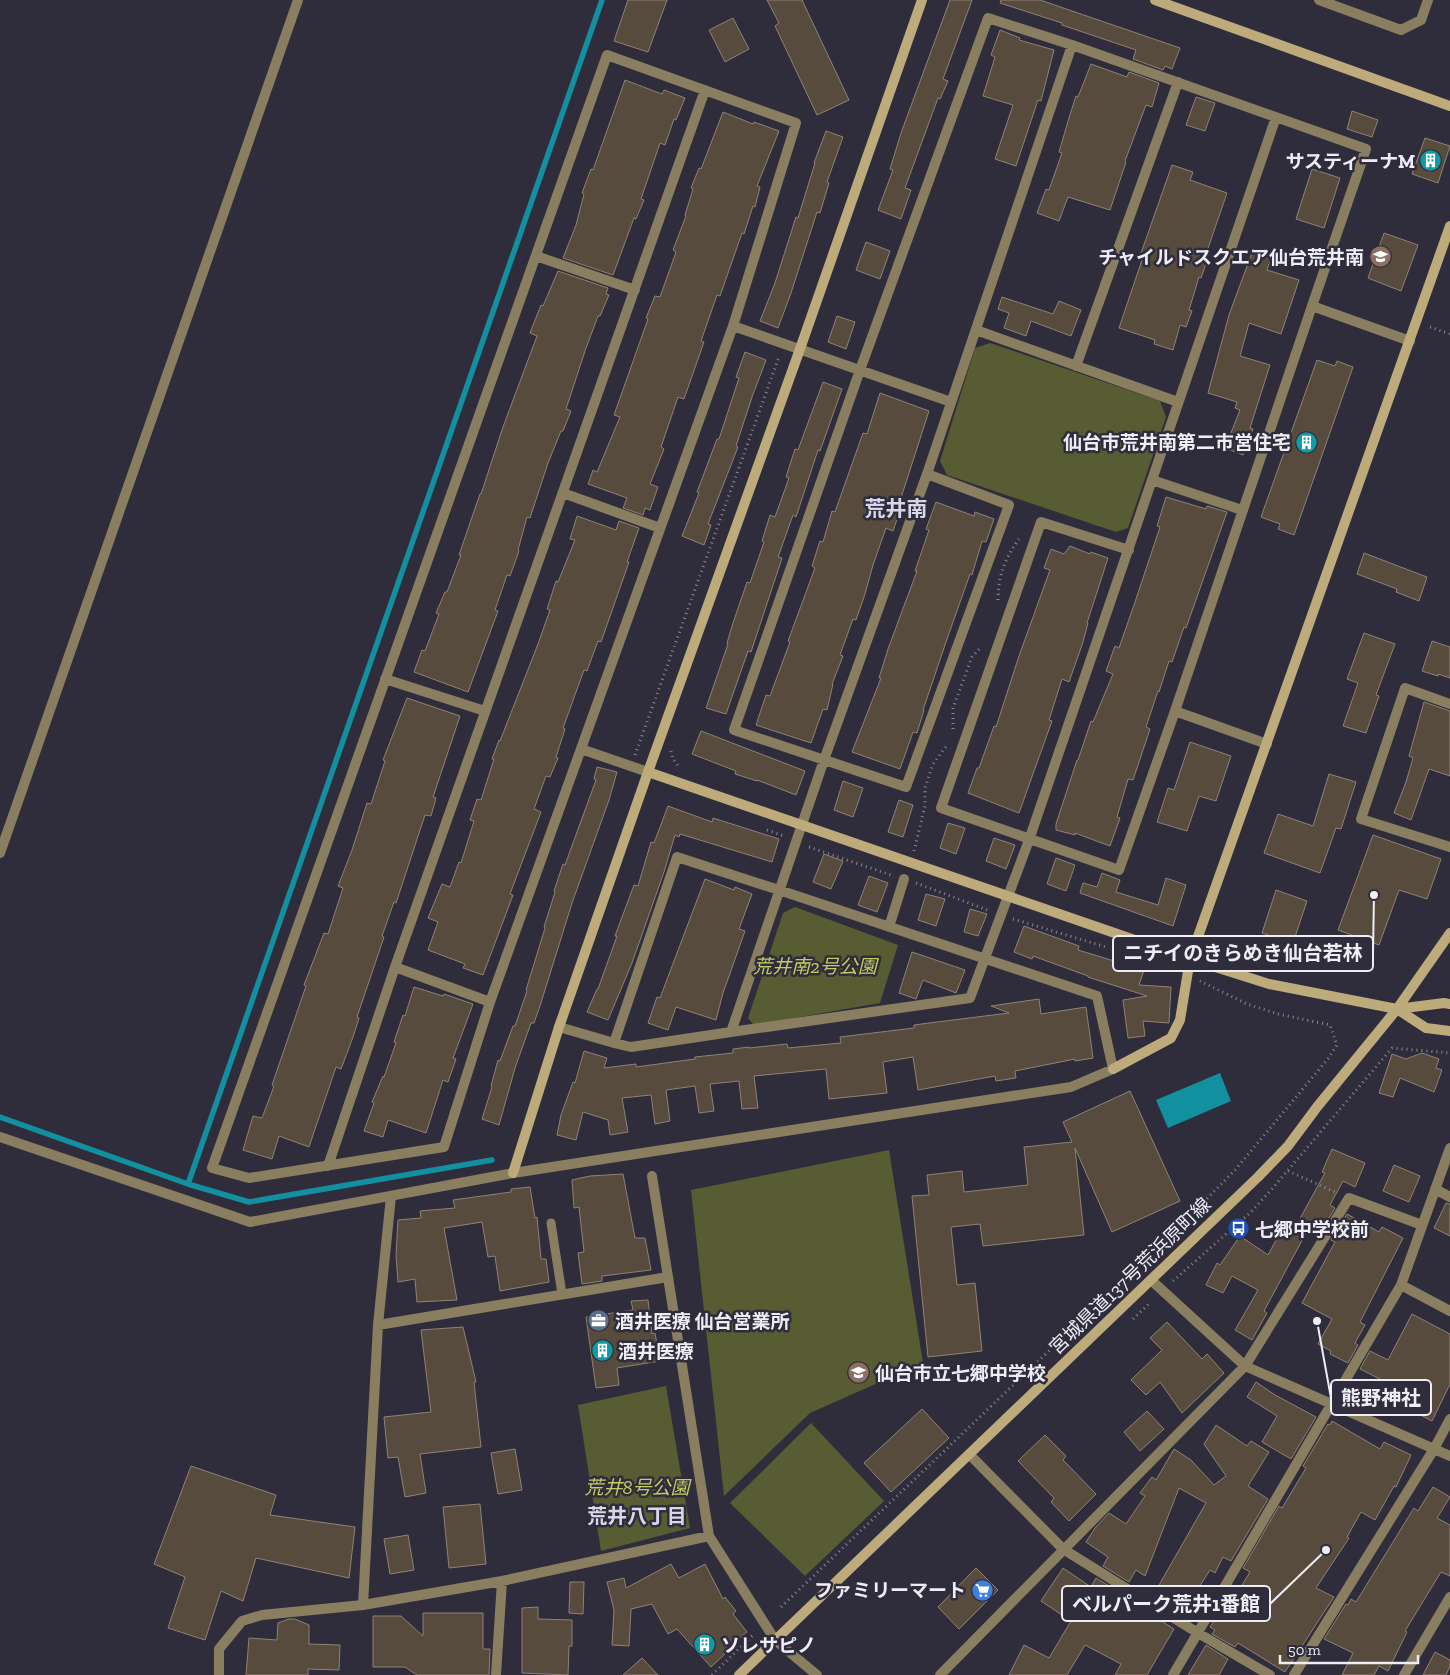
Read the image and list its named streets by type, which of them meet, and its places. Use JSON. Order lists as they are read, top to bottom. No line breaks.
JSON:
{"streets":{"street":["宮城県道137号荒浜原町線"]},"districts":["荒井南","荒井八丁目"],"parks":["荒井南2号公園","荒井8号公園"],"places":{"building":["サスティーナM","仙台市荒井南第二市営住宅","酒井医療","ソレサピノ"],"school or university":["チャイルドスクエア仙台荒井南","仙台市立七郷中学校"],"other":["ニチイのきらめき仙台若林","熊野神社","ベルパーク荒井1番館"],"bus stop":["七郷中学校前"],"office":["酒井医療 仙台営業所"],"supermarket":["ファミリーマート"]},"scale_bar":"50 m"}
